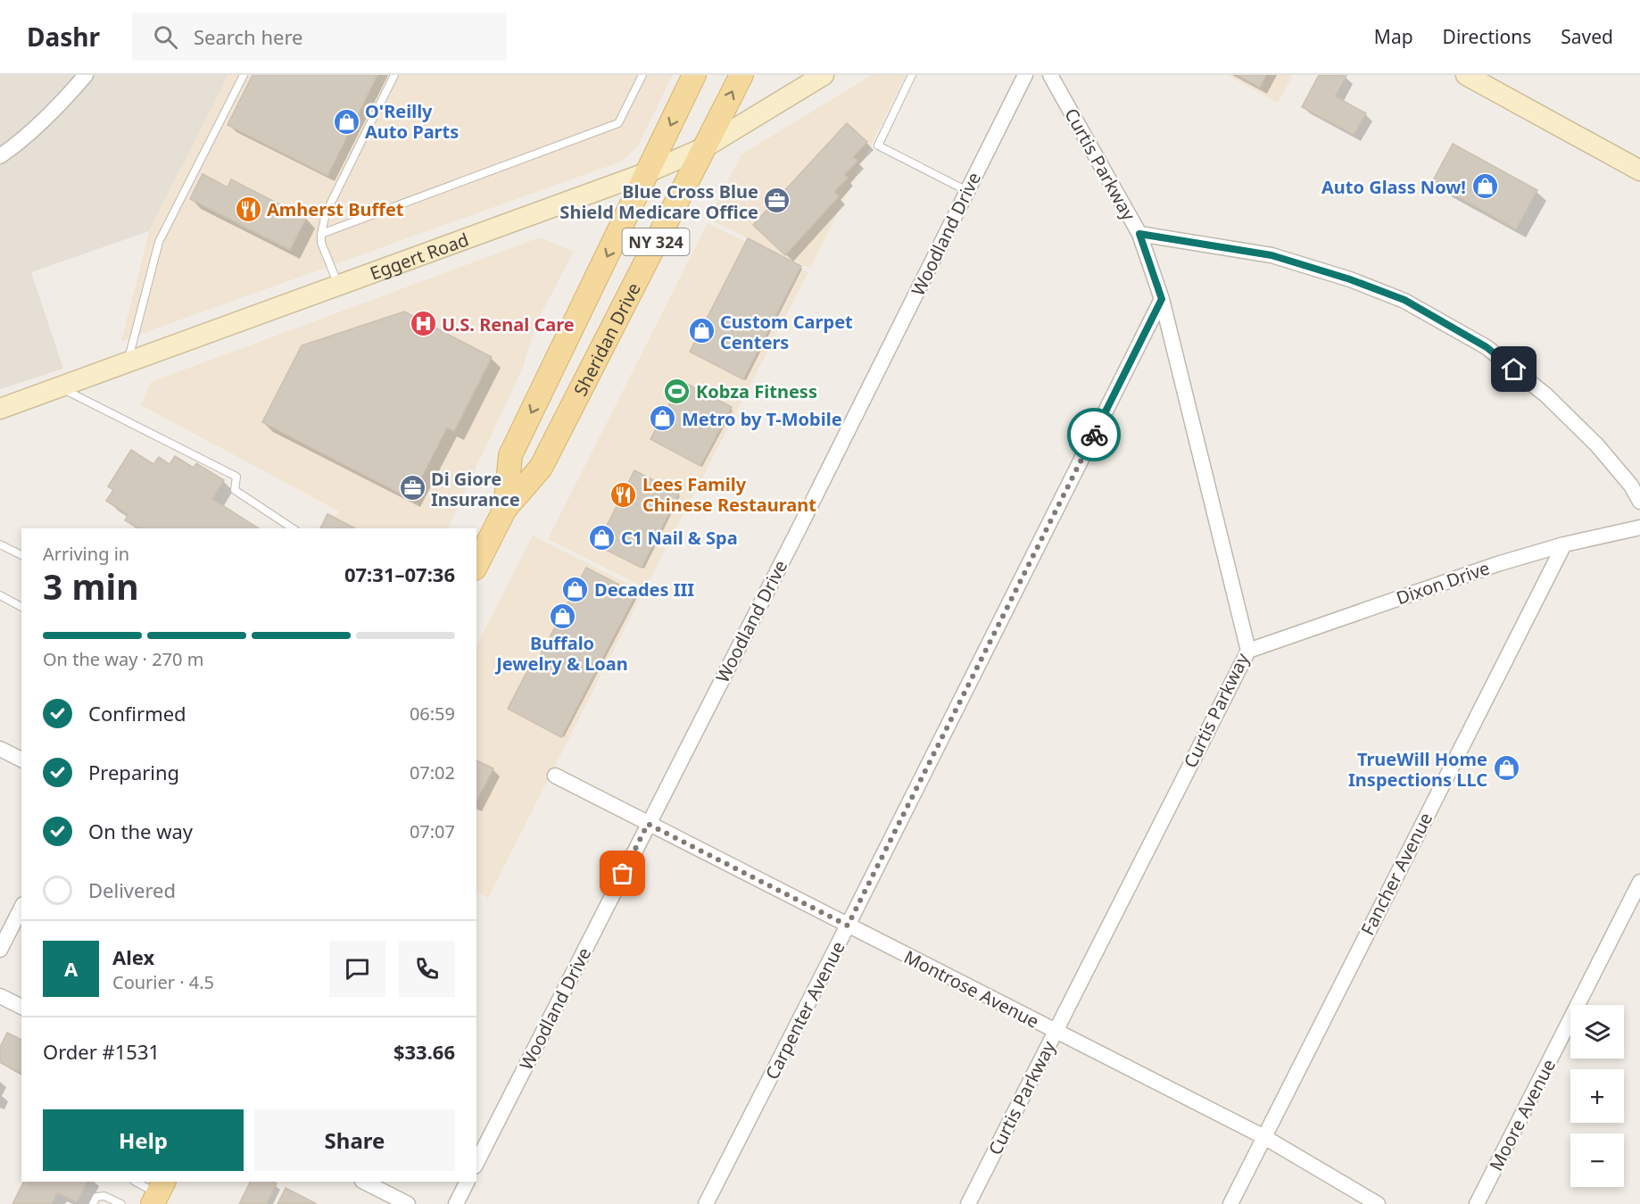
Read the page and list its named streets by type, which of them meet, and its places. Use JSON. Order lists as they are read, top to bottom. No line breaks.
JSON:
{"streets":{"main road":["NY 324","Sheridan Drive"],"street":["Curtis Parkway","Woodland Drive","Eggert Road","Dixon Drive","Fancher Avenue","Montrose Avenue","Carpenter Avenue","Moore Avenue"]},"crossings":[["Curtis Parkway","Dixon Drive"],["Curtis Parkway","Montrose Avenue"],["Curtis Parkway","Carpenter Avenue"],["Woodland Drive","Montrose Avenue"],["Eggert Road","Sheridan Drive"],["Dixon Drive","Fancher Avenue"],["Fancher Avenue","Montrose Avenue"],["Montrose Avenue","Carpenter Avenue"]],"places":{"shop":["O'Reilly Auto Parts","Auto Glass Now!","Custom Carpet Centers","Metro by T-Mobile","C1 Nail & Spa","Decades III","Buffalo Jewelry & Loan","TrueWill Home Inspections LLC"],"office":["Blue Cross Blue Shield Medicare Office","Di Giore Insurance"],"restaurant":["Amherst Buffet","Lees Family Chinese Restaurant"],"hospital":["U.S. Renal Care"],"sports":["Kobza Fitness"]},"page":{"header":"Dashr","search":"Search here","nav":["Map","Directions","Saved"],"heading":["3 min","Arriving in","07:31–07:36"],"panel":["Alex","Courier · 4.5","Order #1531","$33.66"],"bar":"On the way · 270 m","list":[["Confirmed","06:59"],["Preparing","07:02"],["On the way","07:07"],"Delivered"],"round":"A","map_buttons":["+","−"],"buttons":["Help","Share"]}}
